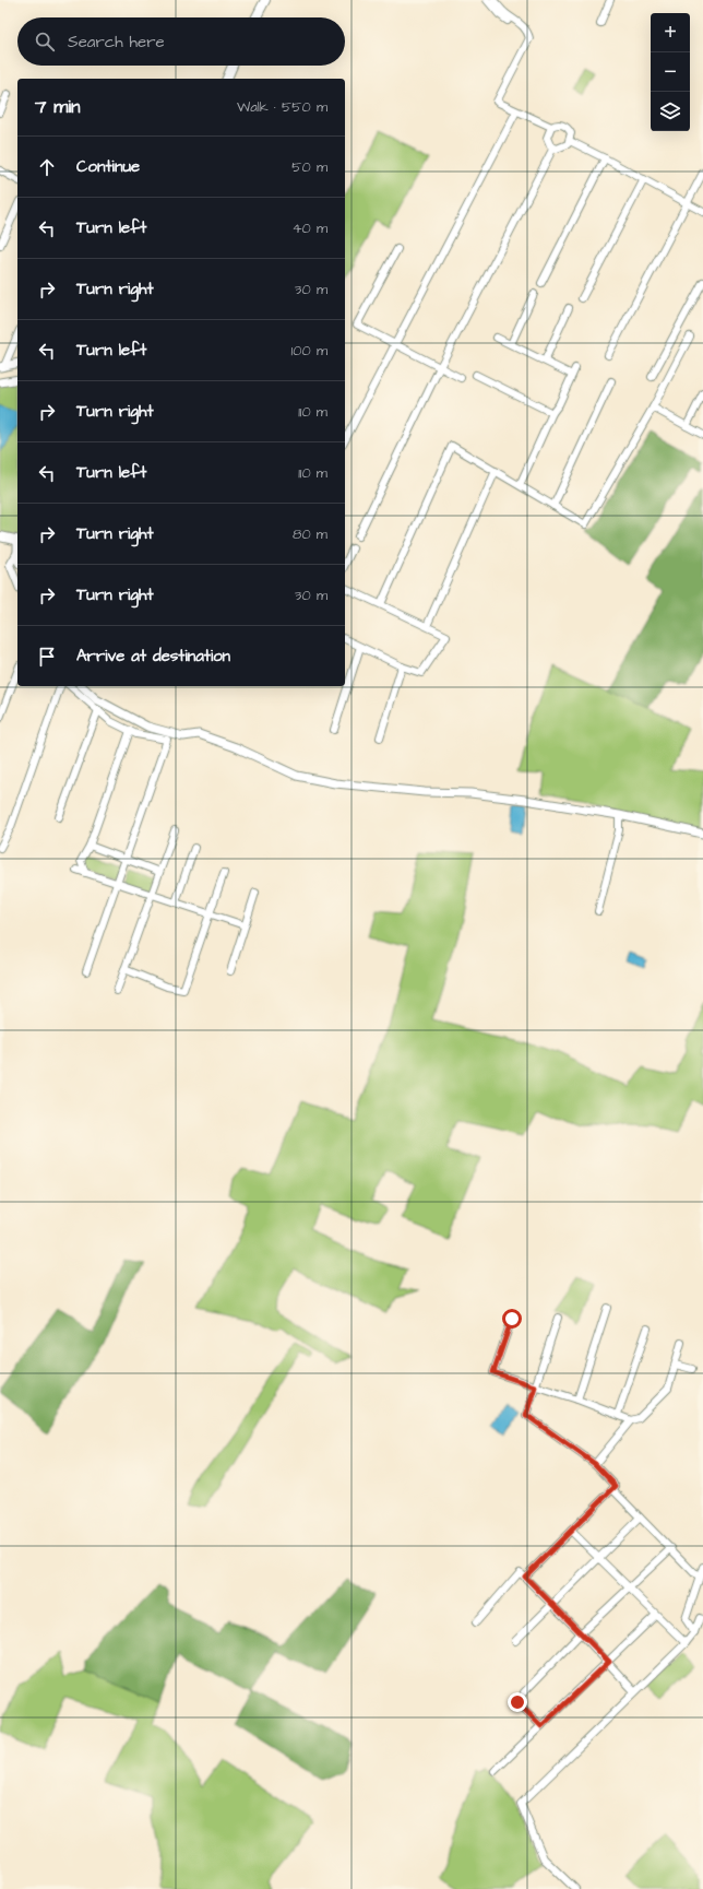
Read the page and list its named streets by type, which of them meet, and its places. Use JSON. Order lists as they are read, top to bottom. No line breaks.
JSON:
{"page":{"map_buttons":["+","−"],"search":"Search here","heading":["7 min","Walk · 550 m"],"list":[["Continue","50 m"],["Turn left","40 m"],["Turn right","30 m"],["Turn left","100 m"],["Turn right","110 m"],["Turn left","110 m"],["Turn right","80 m"],["Turn right","30 m"],"Arrive at destination"]}}
